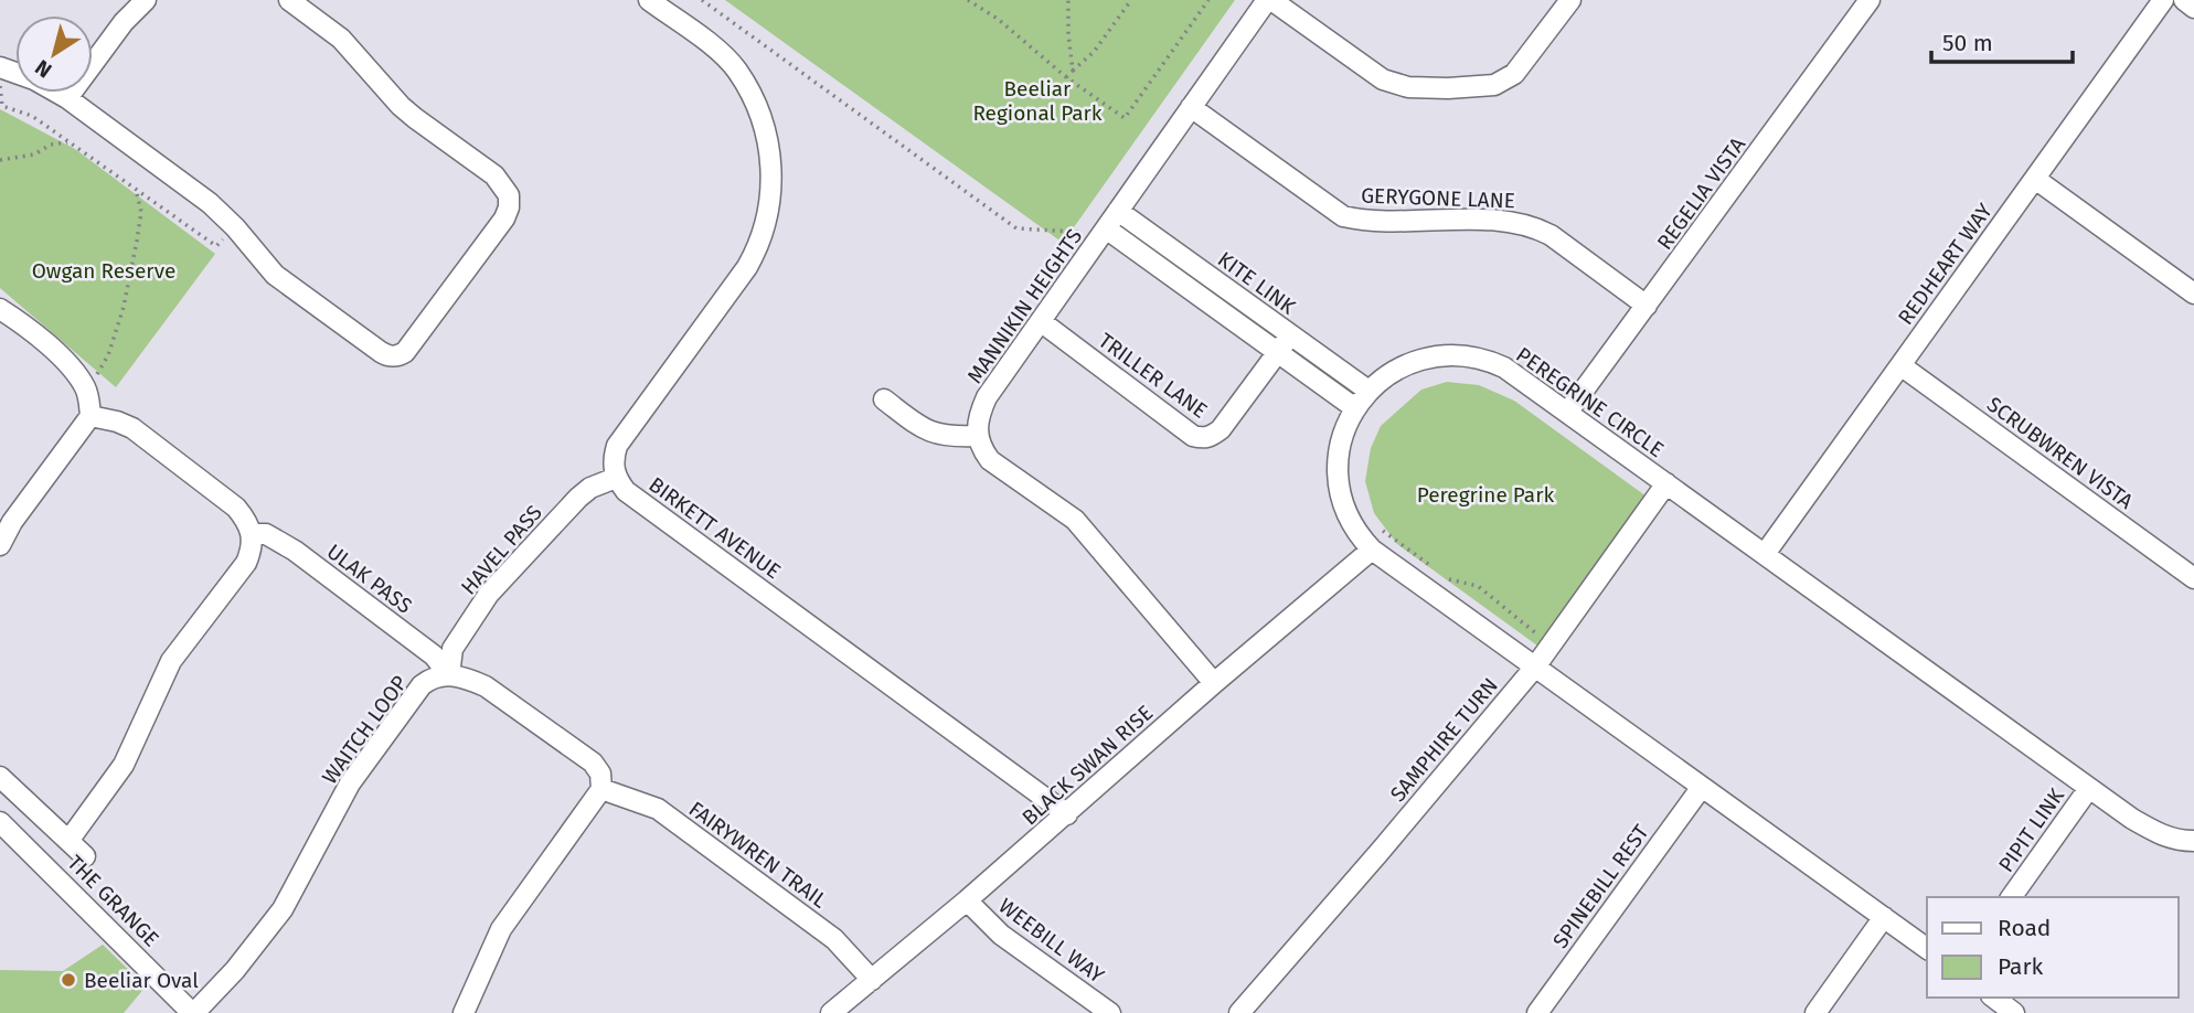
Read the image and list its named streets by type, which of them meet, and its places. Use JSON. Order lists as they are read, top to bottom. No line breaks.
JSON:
{"streets":{"street":["REGELIA VISTA","GERYGONE LANE","REDHEART WAY","KITE LINK","MANNIKIN HEIGHTS","TRILLER LANE","PEREGRINE CIRCLE","SCRUBWREN VISTA","BIRKETT AVENUE","HAVEL PASS","ULAK PASS","WAITCH LOOP","SAMPHIRE TURN","BLACK SWAN RISE","PIPIT LINK","FAIRYWREN TRAIL","SPINEBILL REST","THE GRANGE","WEEBILL WAY"]},"crossings":[["REGELIA VISTA","GERYGONE LANE"],["REGELIA VISTA","PEREGRINE CIRCLE"],["GERYGONE LANE","MANNIKIN HEIGHTS"],["REDHEART WAY","PEREGRINE CIRCLE"],["REDHEART WAY","SCRUBWREN VISTA"],["KITE LINK","MANNIKIN HEIGHTS"],["KITE LINK","TRILLER LANE"],["KITE LINK","PEREGRINE CIRCLE"],["MANNIKIN HEIGHTS","TRILLER LANE"],["PEREGRINE CIRCLE","SAMPHIRE TURN"],["PEREGRINE CIRCLE","BLACK SWAN RISE"],["PEREGRINE CIRCLE","PIPIT LINK"],["PEREGRINE CIRCLE","SPINEBILL REST"],["BIRKETT AVENUE","HAVEL PASS"],["BIRKETT AVENUE","BLACK SWAN RISE"],["HAVEL PASS","ULAK PASS"],["HAVEL PASS","WAITCH LOOP"],["ULAK PASS","WAITCH LOOP"],["WAITCH LOOP","THE GRANGE"],["BLACK SWAN RISE","FAIRYWREN TRAIL"],["BLACK SWAN RISE","WEEBILL WAY"]],"parks":["Beeliar Regional Park","Owgan Reserve","Peregrine Park"],"places":["Beeliar Oval"],"legend":["Road","Park"],"scale_bar":"50 m","north":"bottom left"}
